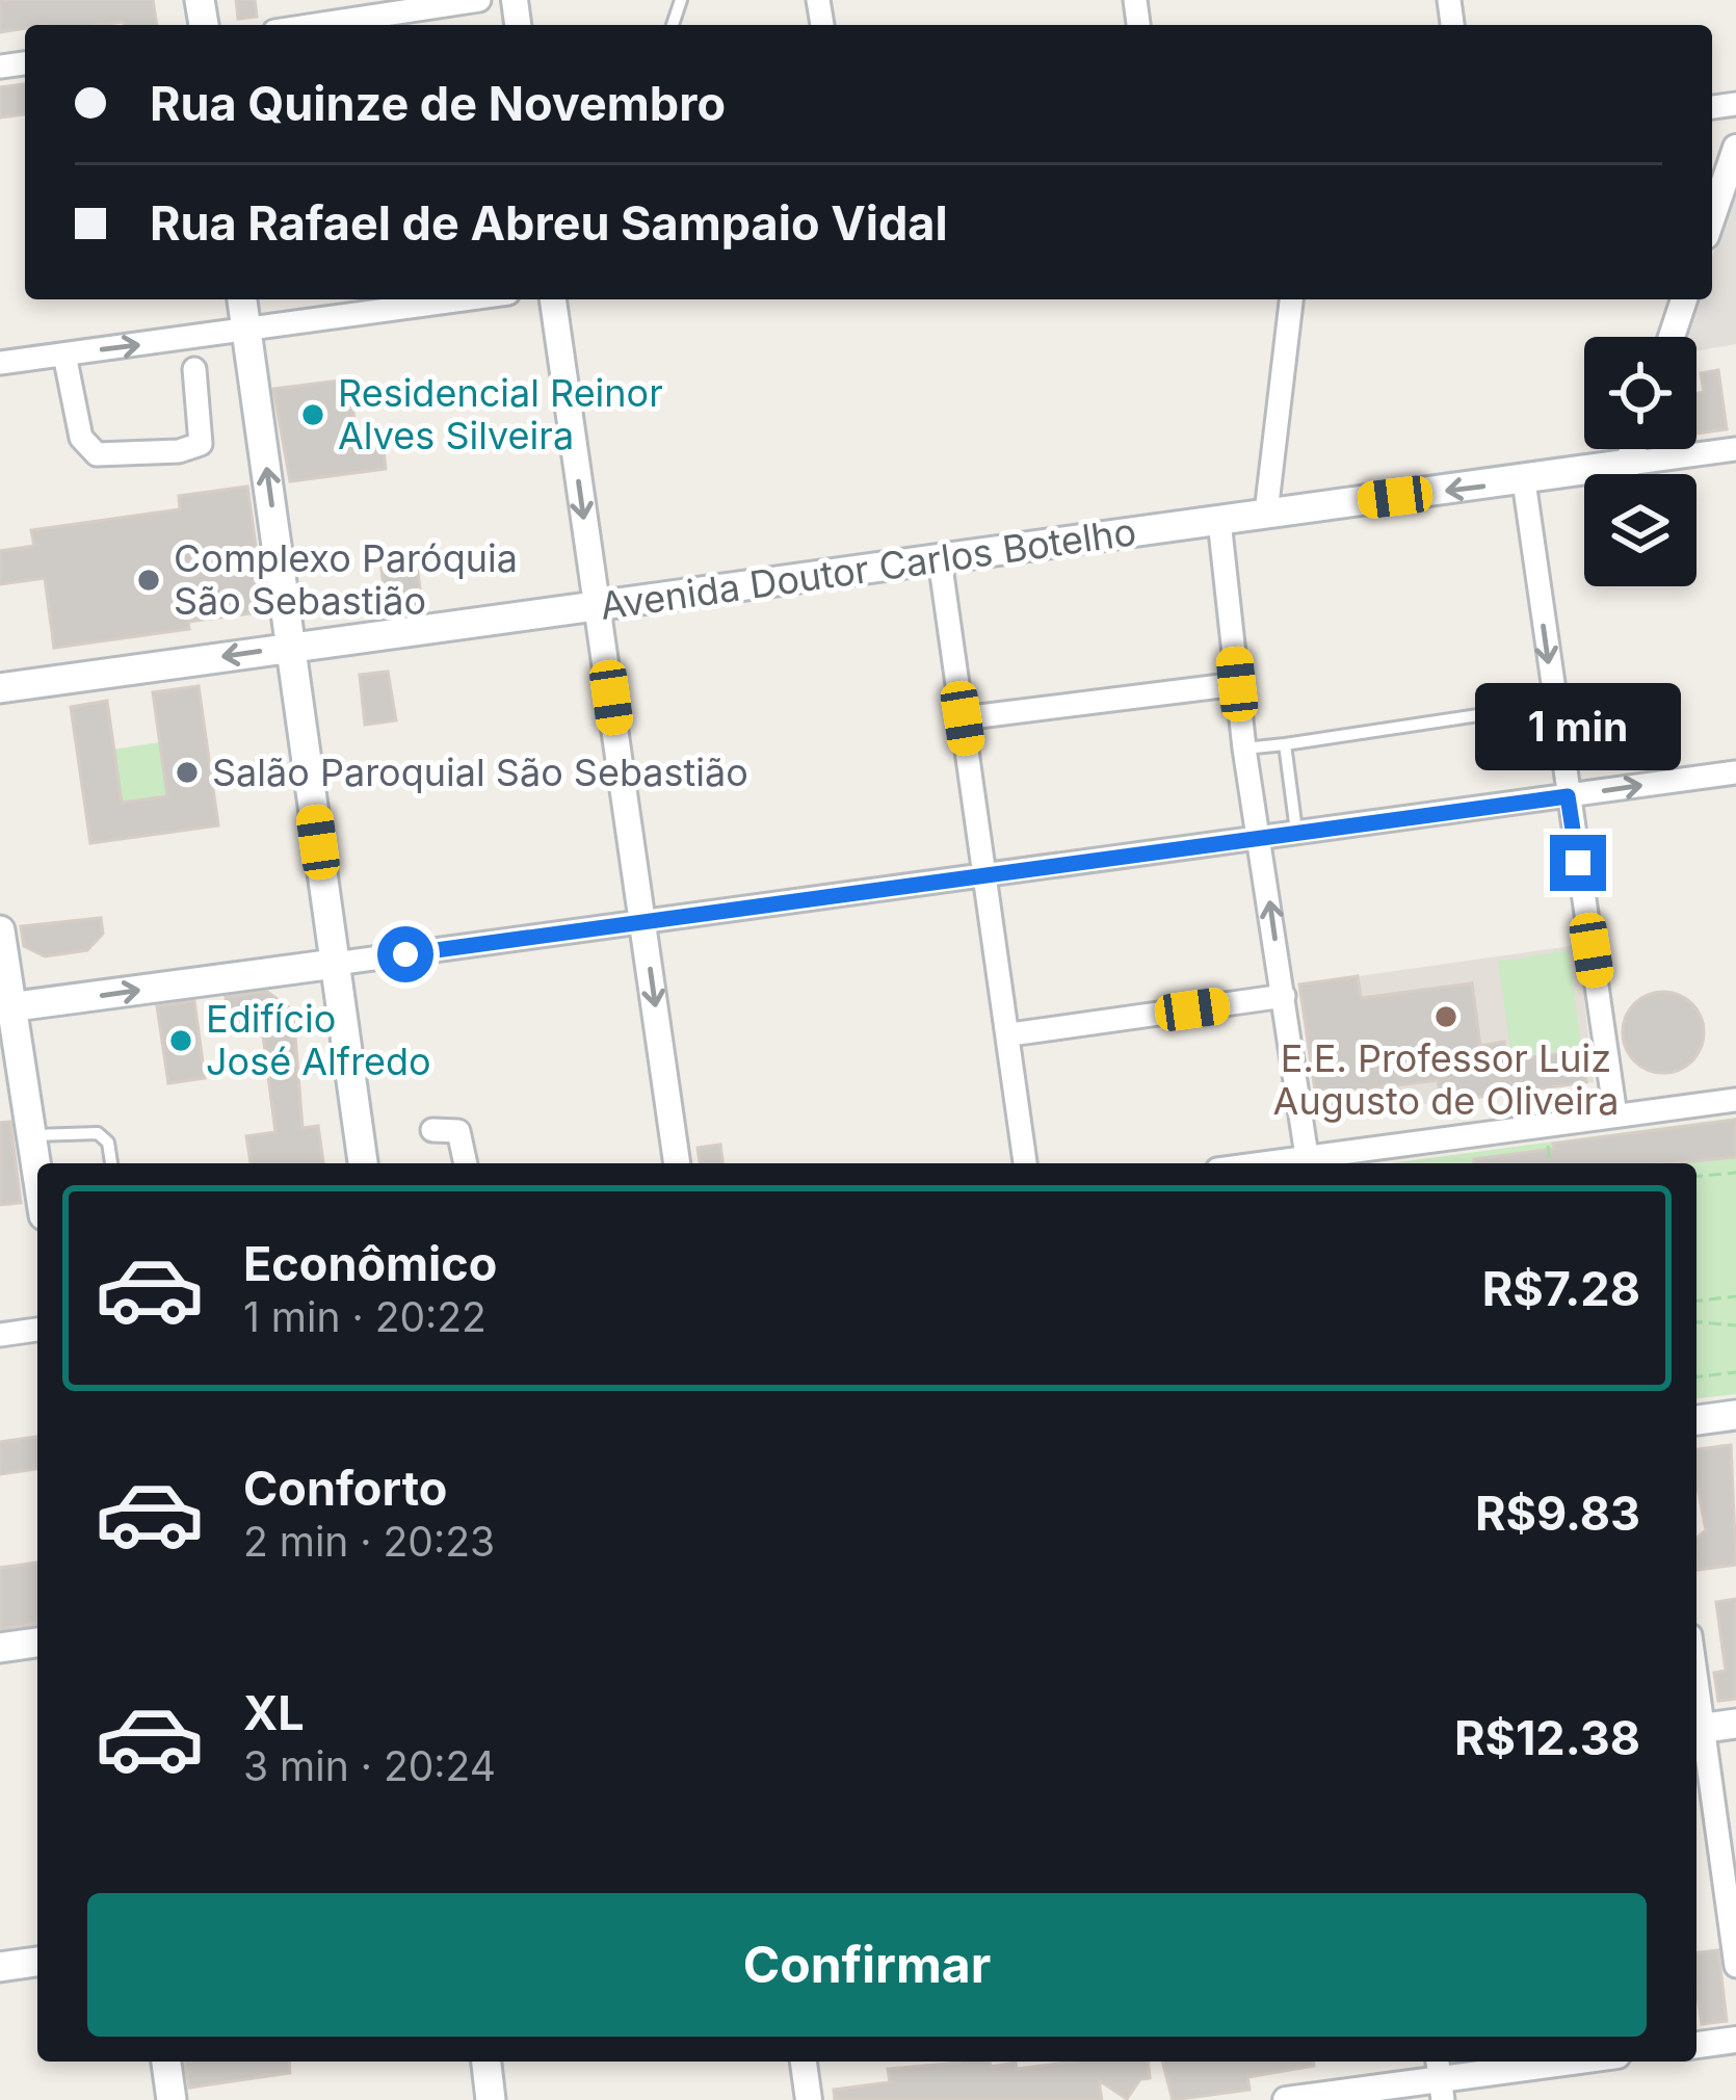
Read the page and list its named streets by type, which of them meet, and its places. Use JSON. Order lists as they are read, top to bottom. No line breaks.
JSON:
{"streets":{"main road":["Avenida Doutor Carlos Botelho"]},"places":["Residencial Reinor Alves Silveira","Complexo Paróquia São Sebastião","Salão Paroquial São Sebastião","E.E. Professor Luiz Augusto de Oliveira","Edifício José Alfredo"],"page":{"banner":["Rua Quinze de Novembro","Rua Rafael de Abreu Sampaio Vidal"],"bubble":"1 min","list":[{"name":"Econômico","note":"1 min · 20:22","value":"R$7.28"},{"name":"Conforto","note":"2 min · 20:23","value":"R$9.83"},{"name":"XL","note":"3 min · 20:24","value":"R$12.38"}],"buttons":"Confirmar"}}
